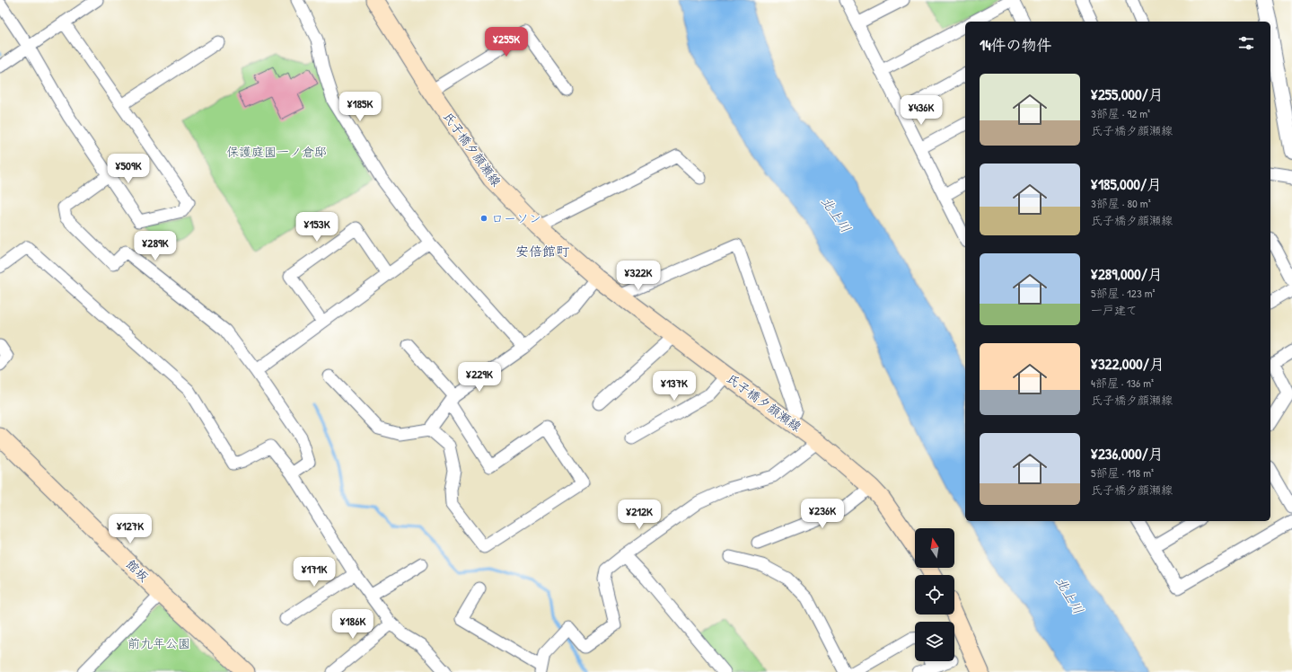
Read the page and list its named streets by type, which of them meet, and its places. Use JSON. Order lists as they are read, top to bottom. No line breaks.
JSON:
{"streets":{"main road":["氏子橋夕顔瀬線","館坂"]},"districts":["安倍館町"],"water":["北上川"],"parks":["保護庭園一ノ倉邸","前九年公園"],"places":["ローソン"],"north":"top","page":{"heading":"14件の物件","price":["¥255K","¥185K","¥436K","¥509K","¥153K","¥289K","¥322K","¥229K","¥137K","¥236K","¥212K","¥127K","¥171K","¥186K"],"list":[{"name":"¥255,000/月","note":"3部屋 · 92 m² · 氏子橋夕顔瀬線"},{"name":"¥185,000/月","note":"3部屋 · 80 m² · 氏子橋夕顔瀬線"},{"name":"¥289,000/月","note":"5部屋 · 123 m² · 一戸建て"},{"name":"¥322,000/月","note":"4部屋 · 136 m² · 氏子橋夕顔瀬線"},{"name":"¥236,000/月","note":"5部屋 · 118 m² · 氏子橋夕顔瀬線"}]}}
